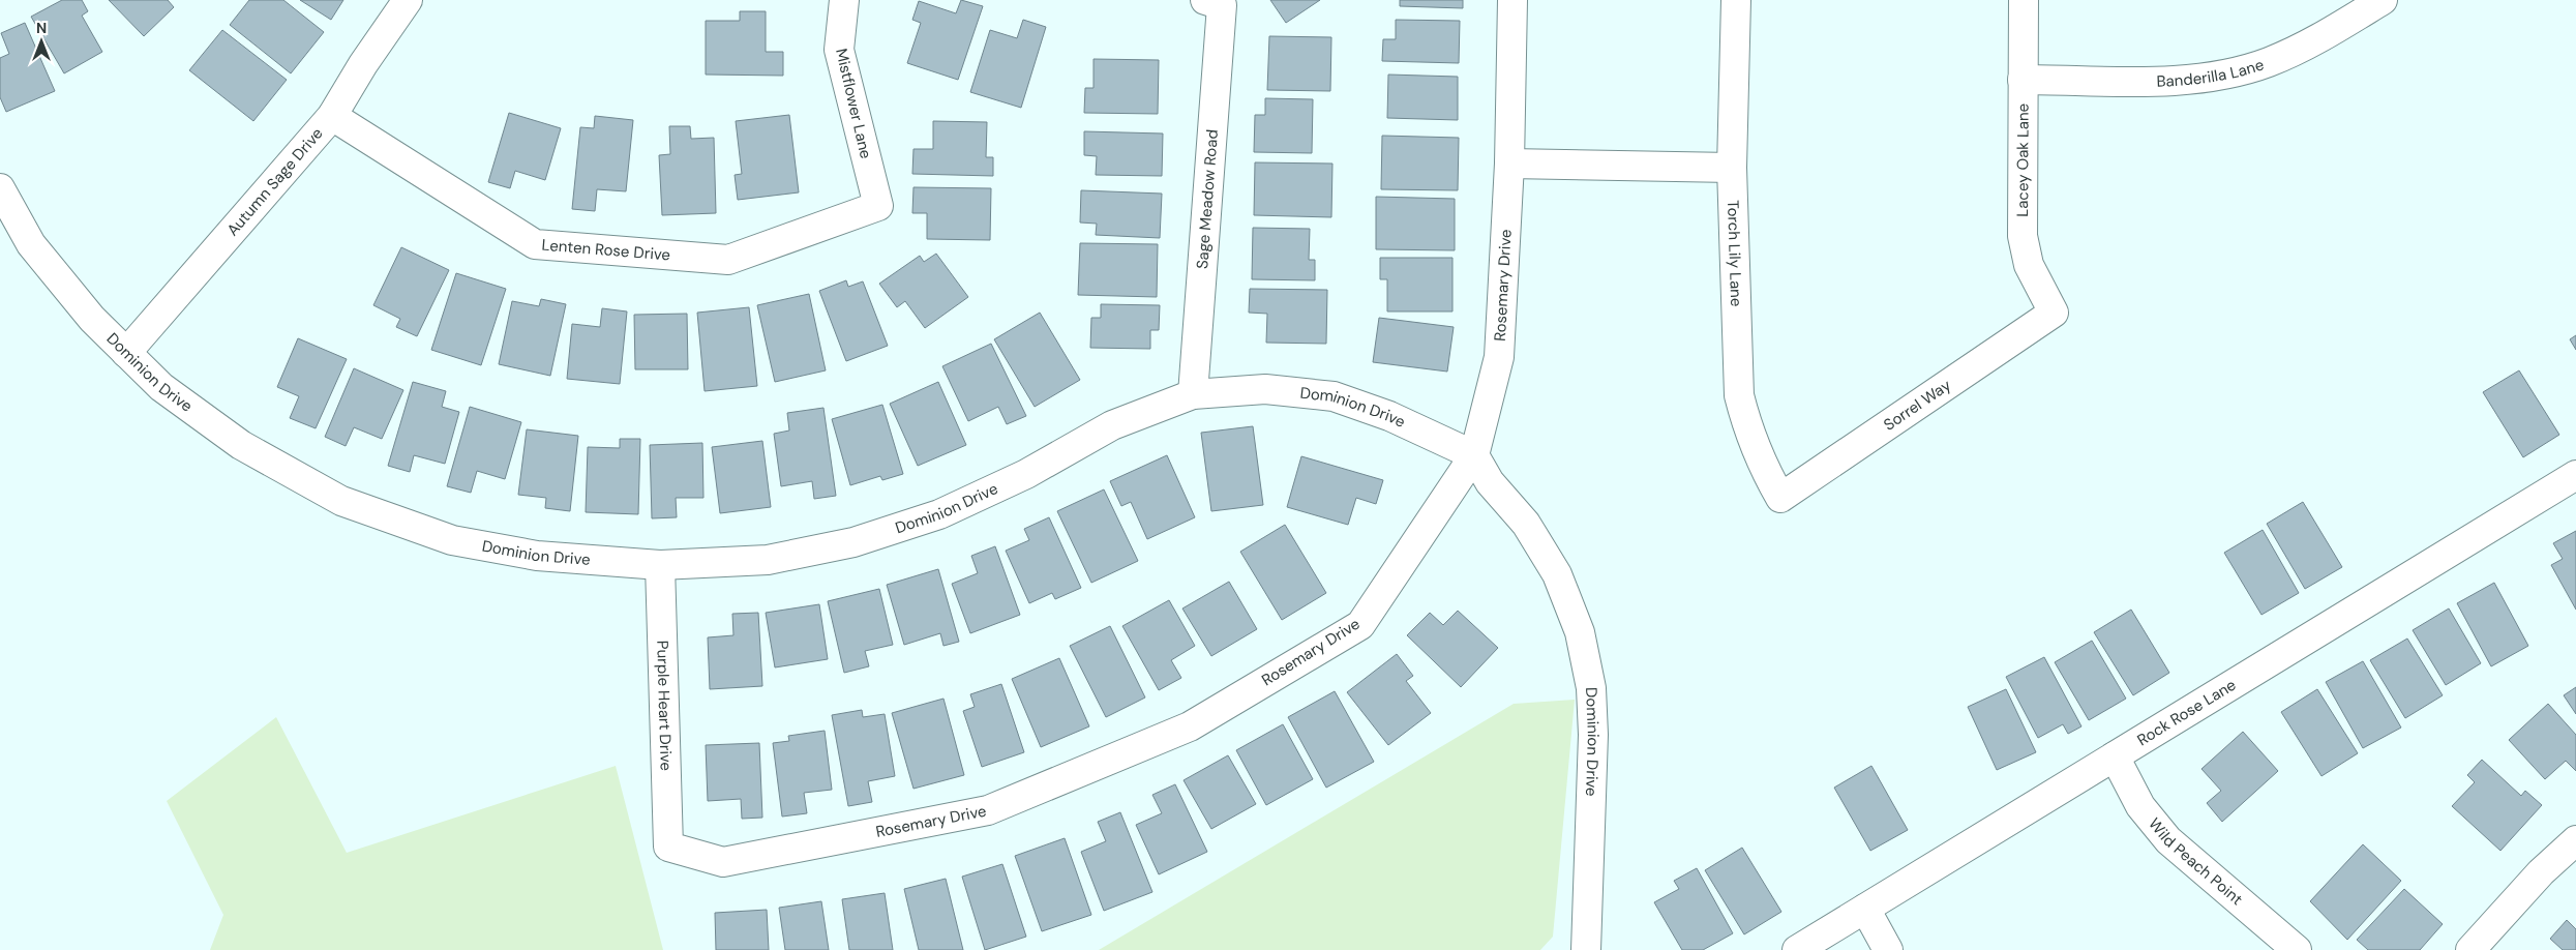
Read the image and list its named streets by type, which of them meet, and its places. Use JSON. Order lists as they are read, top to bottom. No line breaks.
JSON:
{"streets":{"street":["Banderilla Lane","Mistflower Lane","Lacey Oak Lane","Autumn Sage Drive","Sage Meadow Road","Lenten Rose Drive","Torch Lily Lane","Rosemary Drive","Dominion Drive","Sorrel Way","Purple Heart Drive","Rock Rose Lane","Wild Peach Point"]},"crossings":[["Banderilla Lane","Lacey Oak Lane"],["Mistflower Lane","Lenten Rose Drive"],["Lacey Oak Lane","Sorrel Way"],["Autumn Sage Drive","Lenten Rose Drive"],["Autumn Sage Drive","Dominion Drive"],["Sage Meadow Road","Dominion Drive"],["Torch Lily Lane","Sorrel Way"],["Rosemary Drive","Dominion Drive"],["Rosemary Drive","Purple Heart Drive"],["Dominion Drive","Purple Heart Drive"],["Rock Rose Lane","Wild Peach Point"]],"north":"top"}
